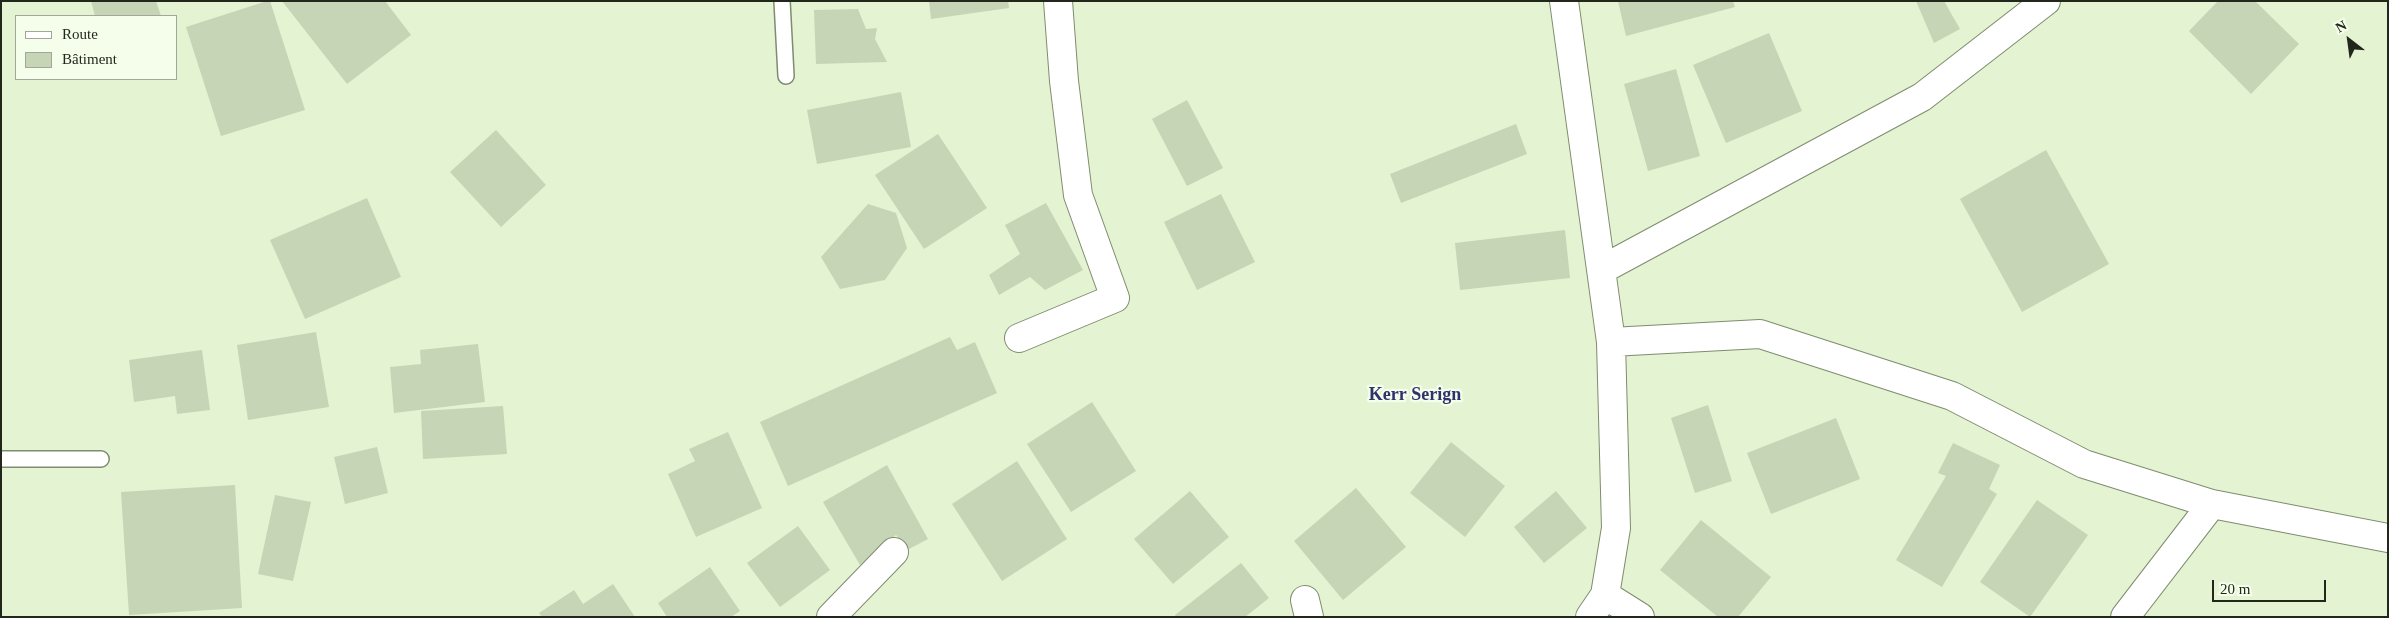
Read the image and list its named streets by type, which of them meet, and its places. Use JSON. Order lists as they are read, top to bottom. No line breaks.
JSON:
{"districts":["Kerr Serign"],"legend":["Route","Bâtiment"],"scale_bar":"20 m","north":"top left"}
